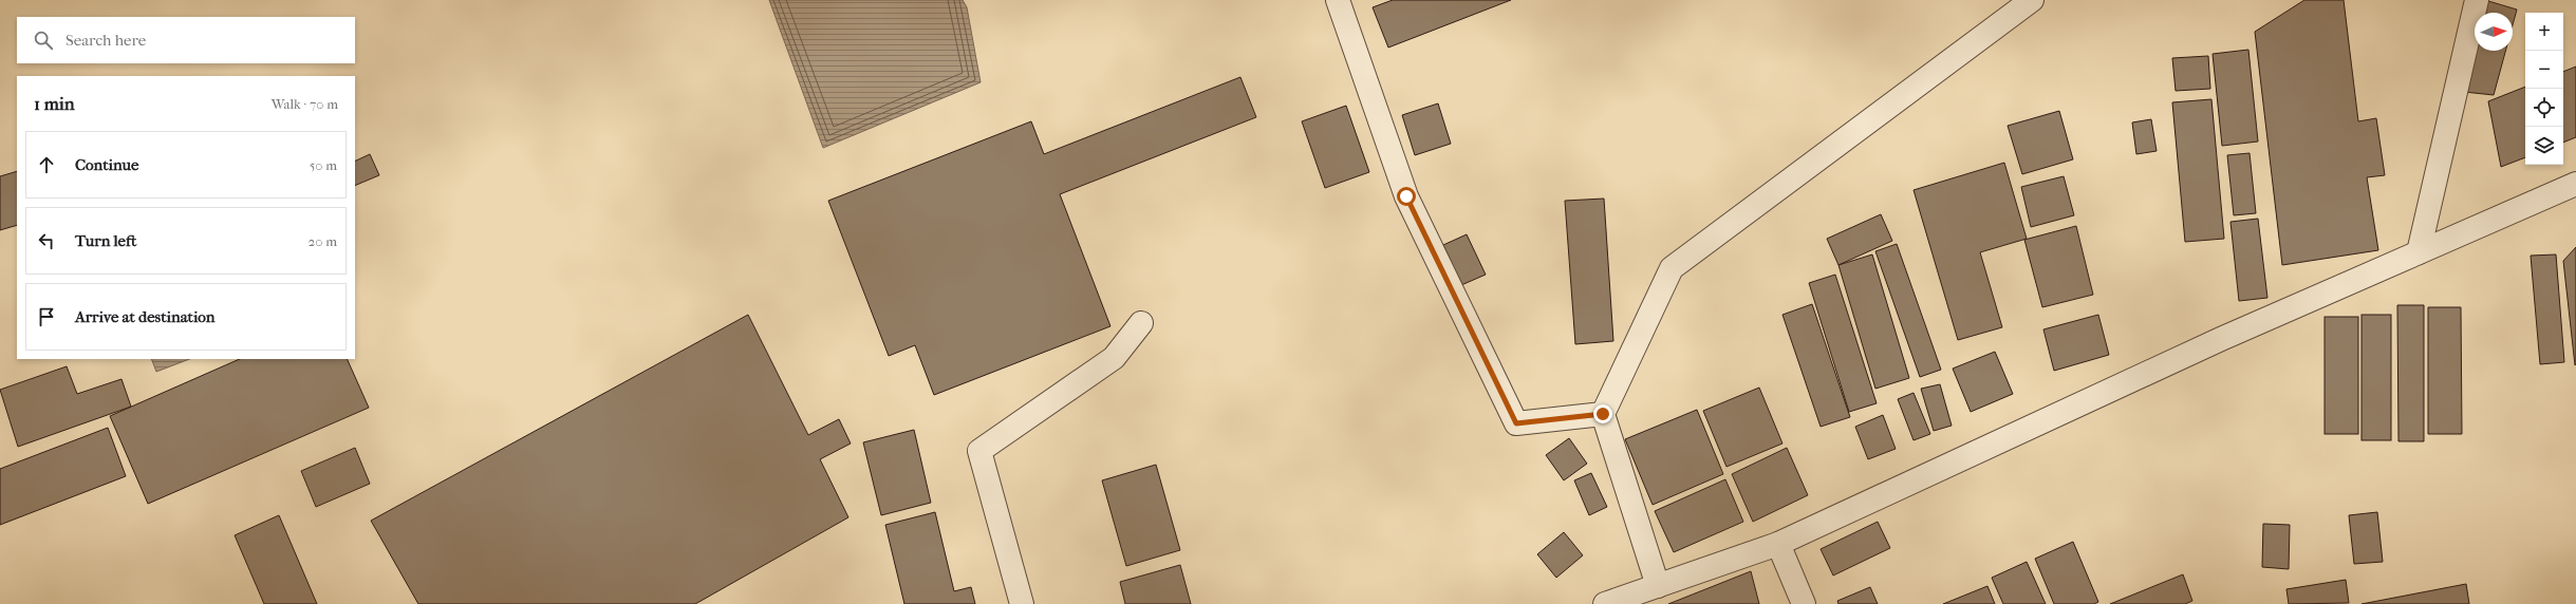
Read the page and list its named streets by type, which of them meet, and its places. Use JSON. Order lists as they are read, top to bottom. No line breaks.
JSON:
{"north":"right","page":{"map_buttons":["+","−"],"search":"Search here","heading":["1 min","Walk · 70 m"],"list":[["Continue","50 m"],["Turn left","20 m"],"Arrive at destination"]}}
